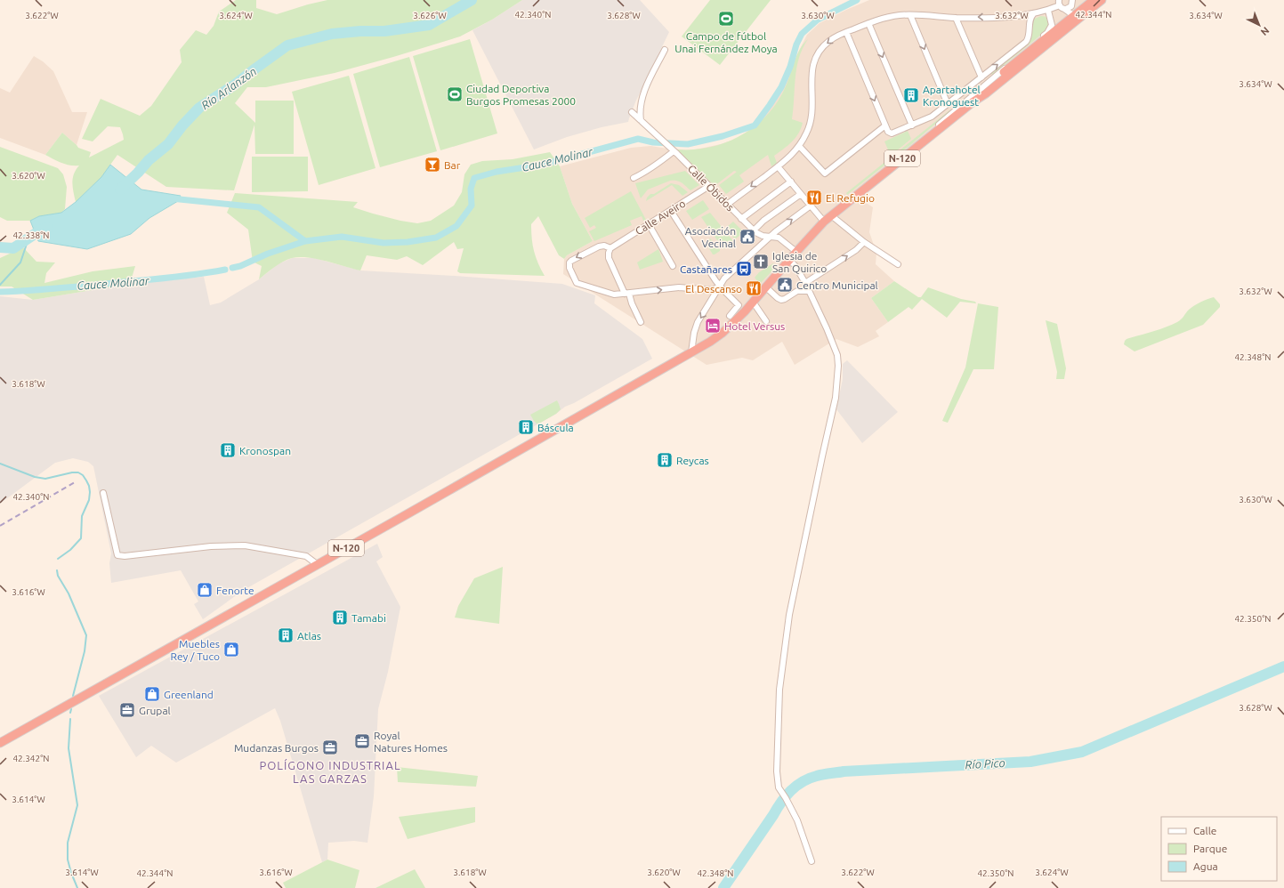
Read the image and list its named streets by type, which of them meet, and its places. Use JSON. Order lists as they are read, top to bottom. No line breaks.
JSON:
{"streets":{"highway":["N-120"],"street":["Calle Óbidos","Calle Aveiro"]},"crossings":[["N-120","Calle Óbidos"],["Calle Óbidos","Calle Aveiro"]],"districts":["POLÍGONO INDUSTRIAL LAS GARZAS"],"water":["Río Arlanzón","Cauce Molinar","Río Pico"],"places":{"sports":["Campo de fútbol Unai Fernández Moya","Ciudad Deportiva Burgos Promesas 2000"],"building":["Apartahotel Kronoguest","Báscula","Kronospan","Reycas","Tamabi","Atlas"],"bar":["Bar"],"restaurant":["El Refugio","El Descanso"],"public building":["Asociación Vecinal","Centro Municipal"],"church":["Iglesia de San Quirico"],"bus stop":["Castañares"],"hotel":["Hotel Versus"],"shop":["Fenorte","Muebles Rey / Tuco","Greenland"],"office":["Grupal","Royal Natures Homes","Mudanzas Burgos"]},"legend":["Calle","Parque","Agua"],"north":"bottom right","coordinates":["42.340°N","42.344°N","3.622°W","3.624°W","3.626°W","3.628°W","3.630°W","3.632°W","3.634°W","3.620°W","42.338°N","42.348°N","3.618°W","3.616°W","42.350°N","42.342°N","3.614°W"]}
